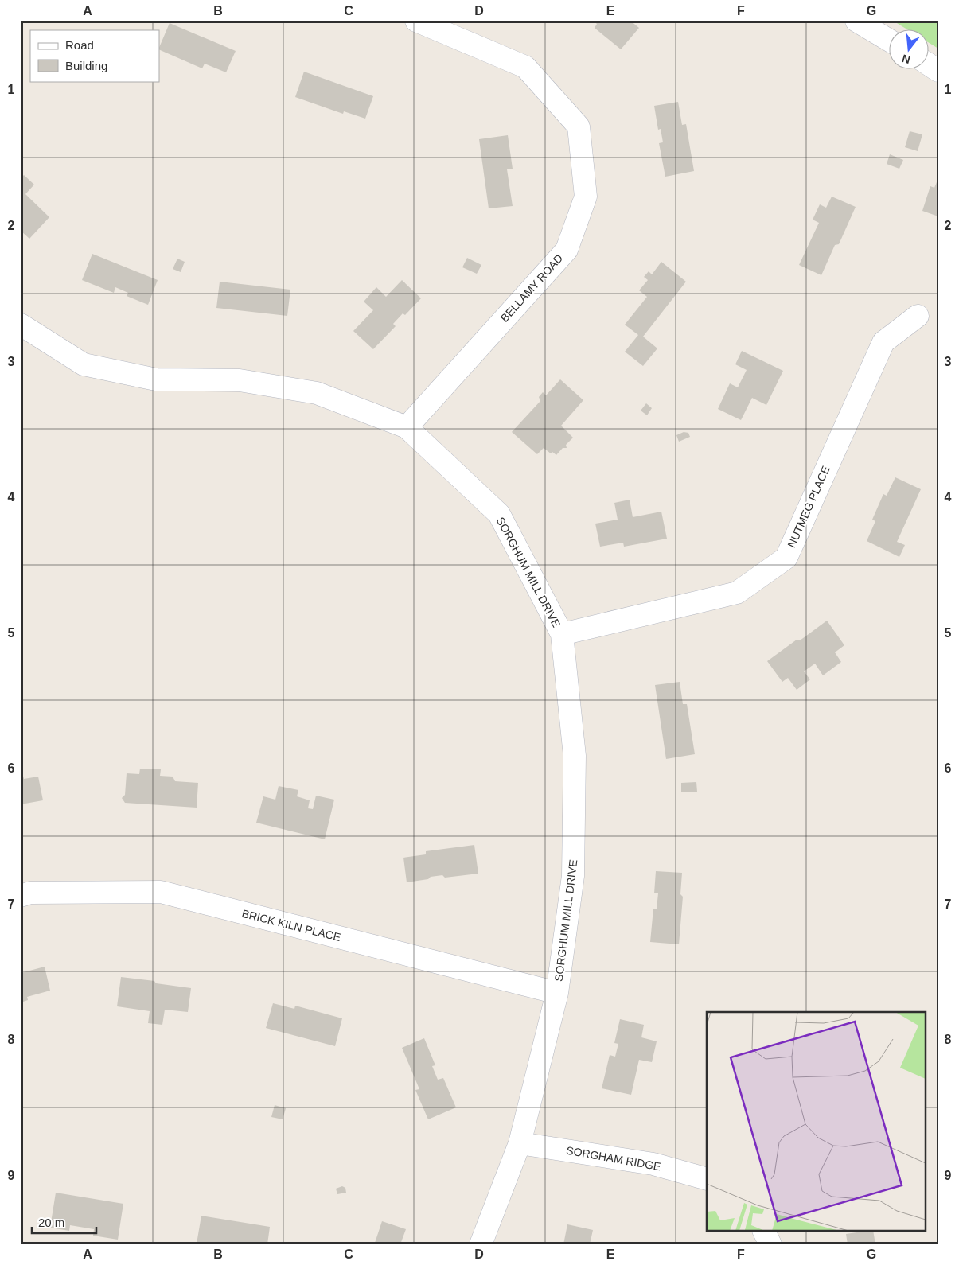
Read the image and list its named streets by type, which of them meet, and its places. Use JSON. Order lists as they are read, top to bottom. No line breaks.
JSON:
{"streets":{"street":["BELLAMY ROAD","NUTMEG PLACE","SORGHUM MILL DRIVE","BRICK KILN PLACE","SORGHAM RIDGE"]},"crossings":[["BELLAMY ROAD","SORGHUM MILL DRIVE"],["NUTMEG PLACE","SORGHUM MILL DRIVE"],["SORGHUM MILL DRIVE","BRICK KILN PLACE"],["SORGHUM MILL DRIVE","SORGHAM RIDGE"]],"legend":["Road","Building"],"scale_bar":"20 m","north":"bottom","grid":{"columns":["A","B","C","D","E","F","G"],"rows":["1","2","3","4","5","6","7","8","9"]}}
